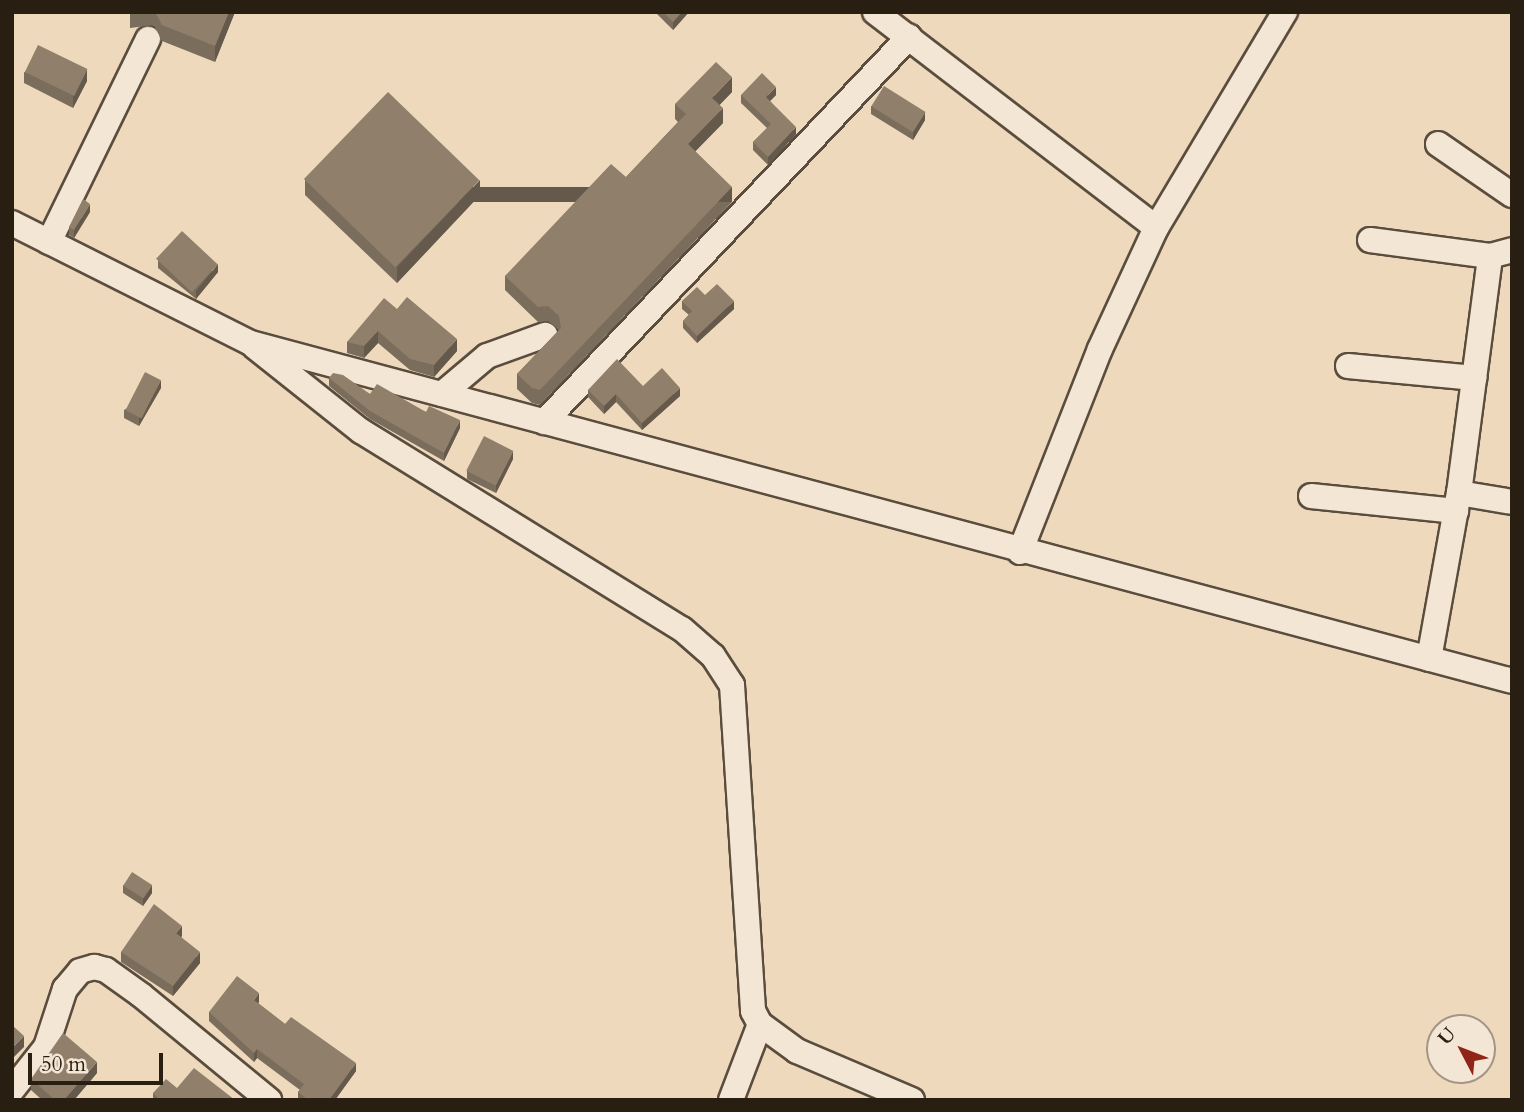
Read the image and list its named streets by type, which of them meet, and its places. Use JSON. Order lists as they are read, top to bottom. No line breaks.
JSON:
{"scale_bar":"50 m","north":"top left"}
